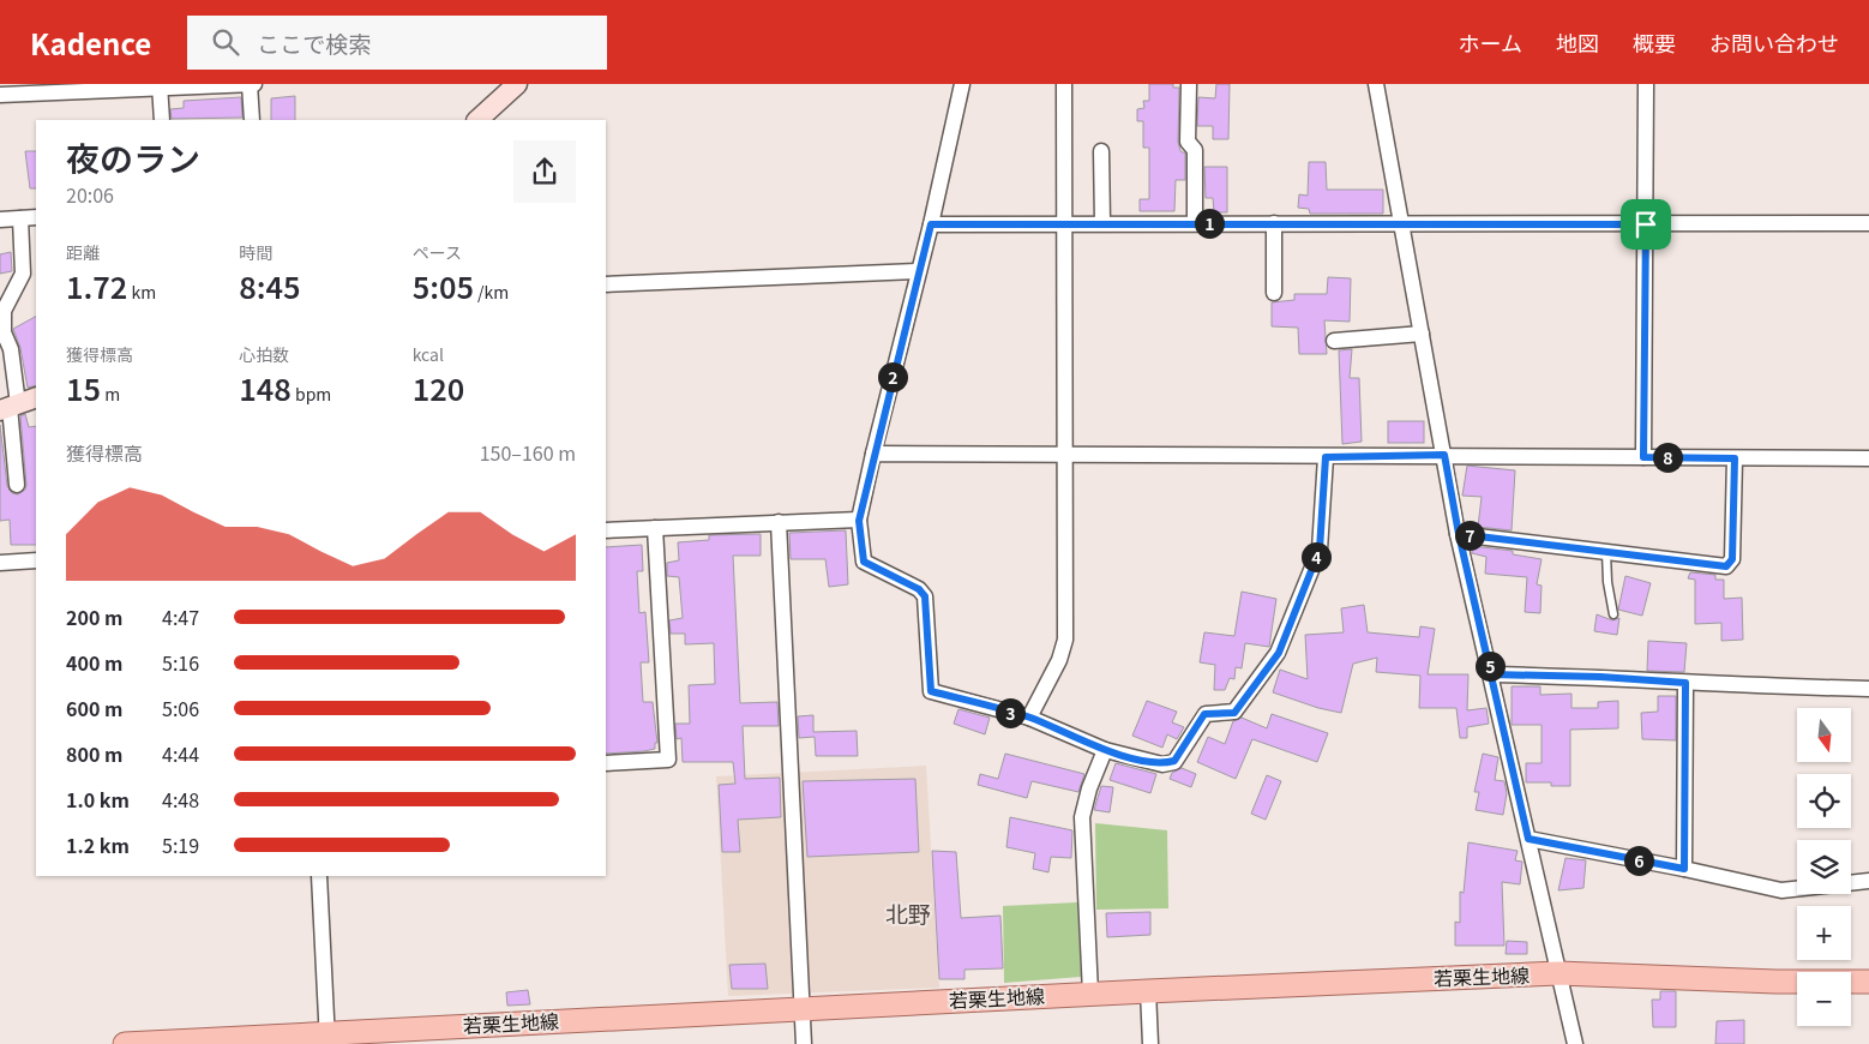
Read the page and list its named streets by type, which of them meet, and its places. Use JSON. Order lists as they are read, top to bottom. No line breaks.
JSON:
{"streets":{"main road":["若栗生地線"]},"districts":["北野"],"north":"bottom","page":{"header":"Kadence","search":"ここで検索","nav":["ホーム","地図","概要","お問い合わせ"],"heading":["夜のラン","20:06"],"pins":["1","2","8","7","4","5","3","6"],"stats":[["距離","1.72 km"],["時間","8:45"],["ペース","5:05 /km"],["獲得標高","15 m"],["心拍数","148 bpm"],["kcal","120"]],"chart":["獲得標高","150–160 m"],"list":[{"name":"200 m","note":"4:47"},{"name":"400 m","note":"5:16"},{"name":"600 m","note":"5:06"},{"name":"800 m","note":"4:44"},{"name":"1.0 km","note":"4:48"},{"name":"1.2 km","note":"5:19"}],"map_buttons":["+","−"]}}
